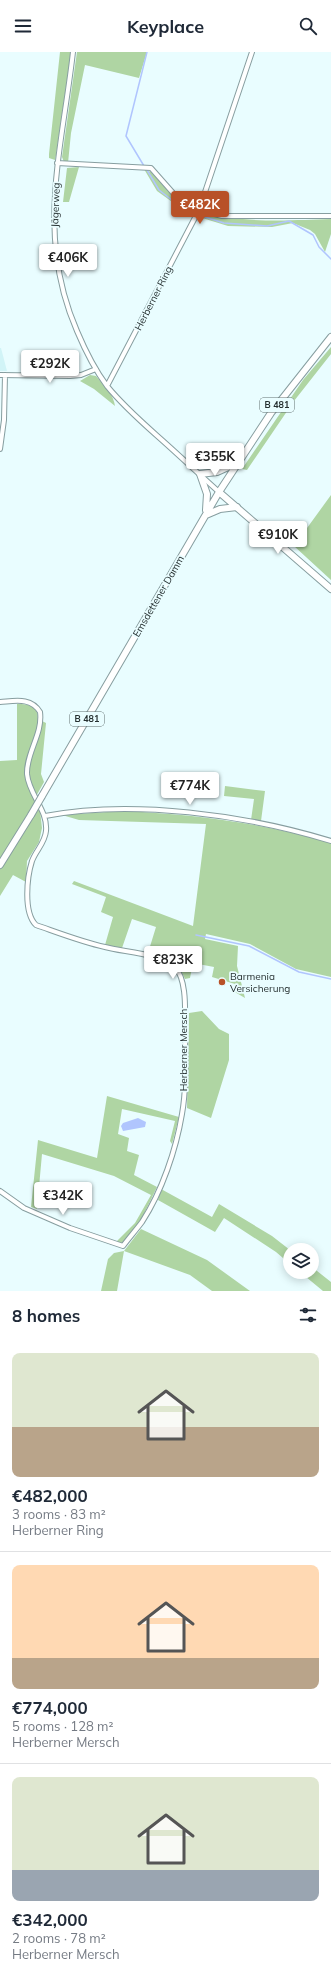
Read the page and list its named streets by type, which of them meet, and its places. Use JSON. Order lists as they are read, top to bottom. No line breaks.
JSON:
{"streets":{"main road":["B 481","Emsdettener Damm"],"street":["Jägerweg","Herberner Ring","Herberner Mersch"]},"crossings":[["Jägerweg","Herberner Ring"],["Jägerweg","Emsdettener Damm"]],"places":["Barmenia Versicherung"],"page":{"header":"Keyplace","price":["€482K","€406K","€292K","€355K","€910K","€774K","€823K","€342K"],"heading":"8 homes","list":[{"name":"€482,000","note":"3 rooms · 83 m² · Herberner Ring"},{"name":"€774,000","note":"5 rooms · 128 m² · Herberner Mersch"},{"name":"€342,000","note":"2 rooms · 78 m² · Herberner Mersch"}]}}
